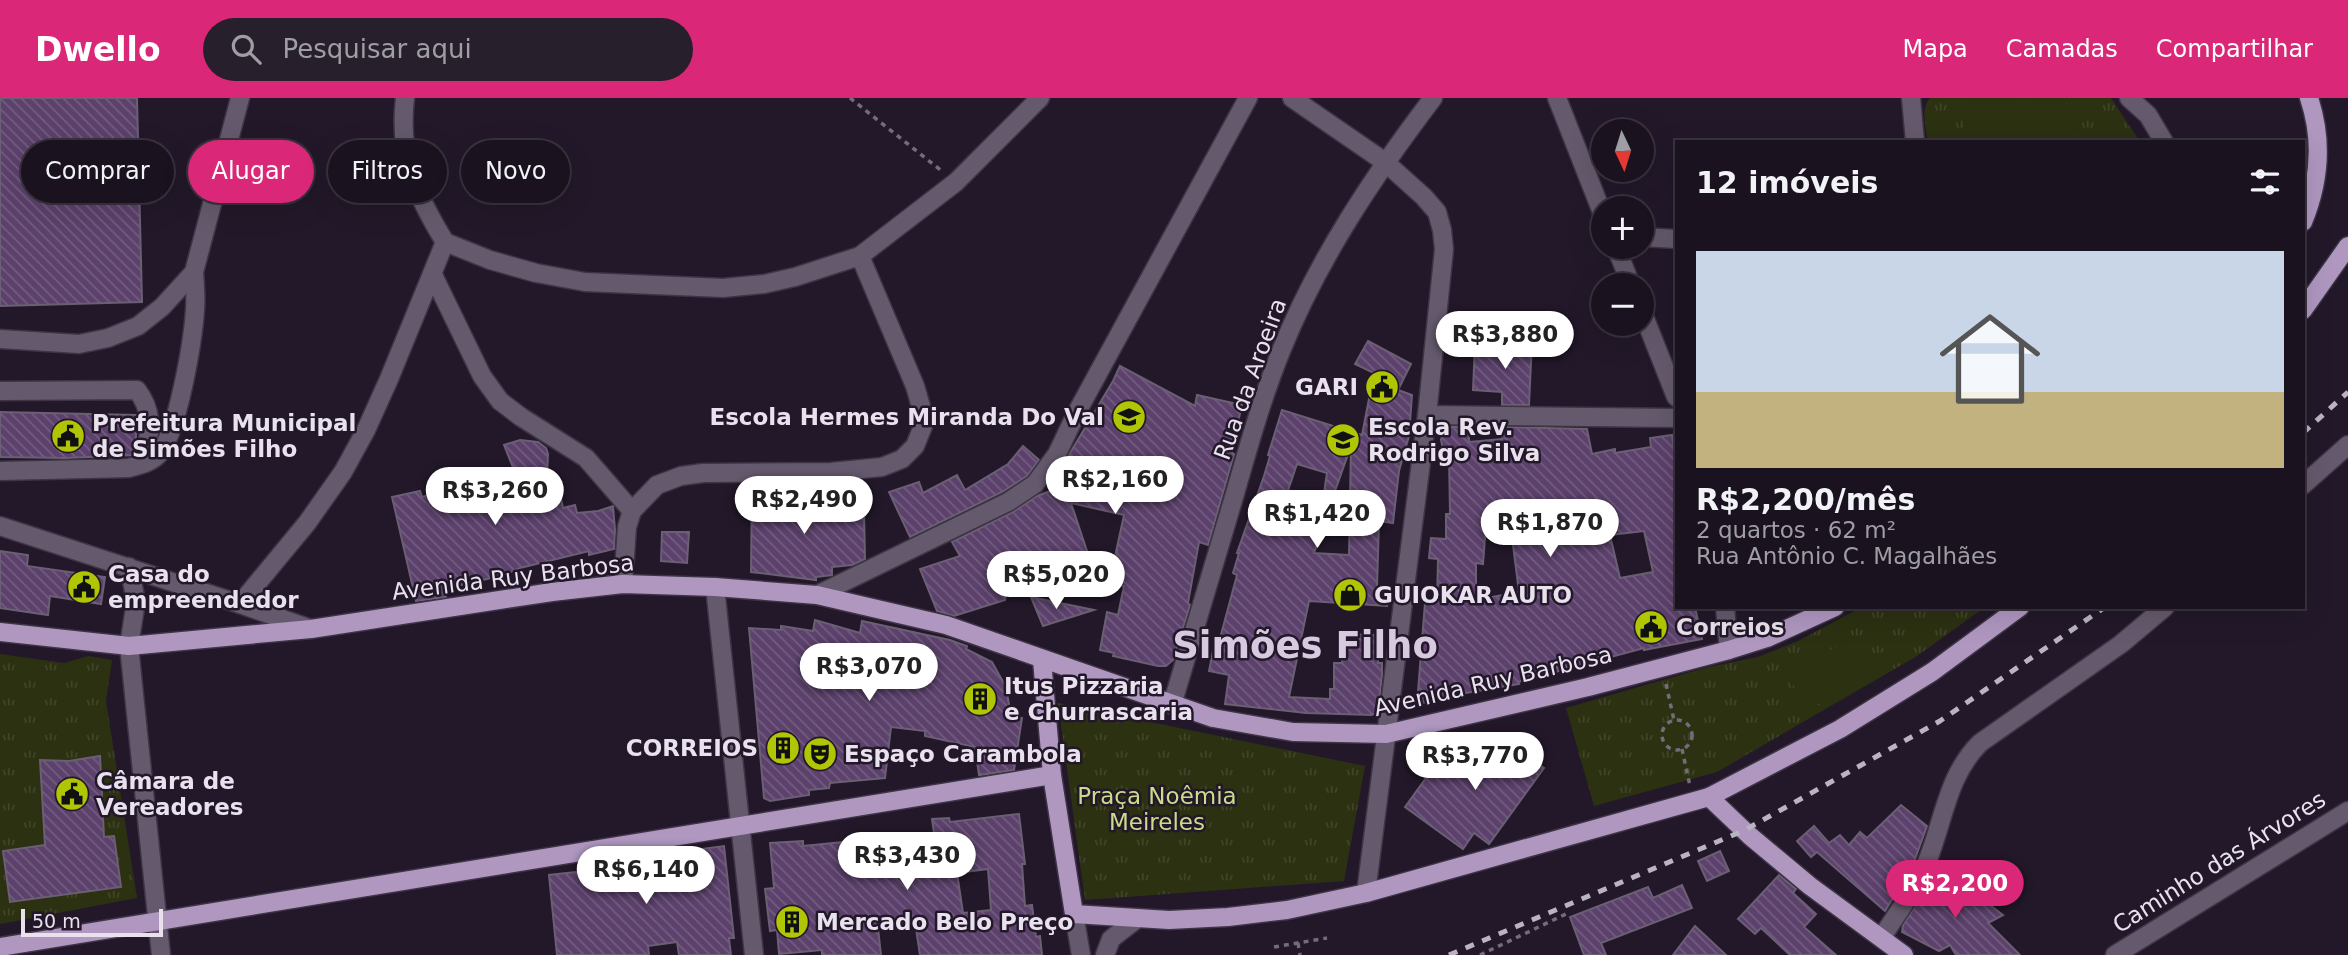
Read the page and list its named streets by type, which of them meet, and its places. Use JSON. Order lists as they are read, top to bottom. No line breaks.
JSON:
{"streets":{"main road":["Avenida Ruy Barbosa"],"street":["Rua da Aroeira","Caminho das Árvores"]},"crossings":[["Rua da Aroeira","Avenida Ruy Barbosa"]],"districts":["Simões Filho"],"parks":["Praça Noêmia Meireles"],"places":{"public building":["GARI","Prefeitura Municipal de Simões Filho","Casa do empreendedor","Correios","Câmara de Vereadores"],"school or university":["Escola Hermes Miranda Do Val","Escola Rev. Rodrigo Silva"],"shop":["GUIOKAR AUTO"],"building":["Itus Pizzaria e Churrascaria","CORREIOS","Mercado Belo Preço"],"theatre":["Espaço Carambola"]},"scale_bar":"50 m","north":"bottom","page":{"header":"Dwello","search":"Pesquisar aqui","nav":["Mapa","Camadas","Compartilhar"],"map_buttons":["+","−"],"chip":["Comprar","Alugar","Filtros","Novo"],"heading":"12 imóveis","list":[{"name":"R$2,200/mês","note":"2 quartos · 62 m² · Rua Antônio C. Magalhães"}],"price":["R$3,880","R$2,160","R$3,260","R$2,490","R$1,420","R$1,870","R$5,020","R$3,070","R$3,770","R$3,430","R$6,140","R$2,200"],"scale":"50 m"}}
